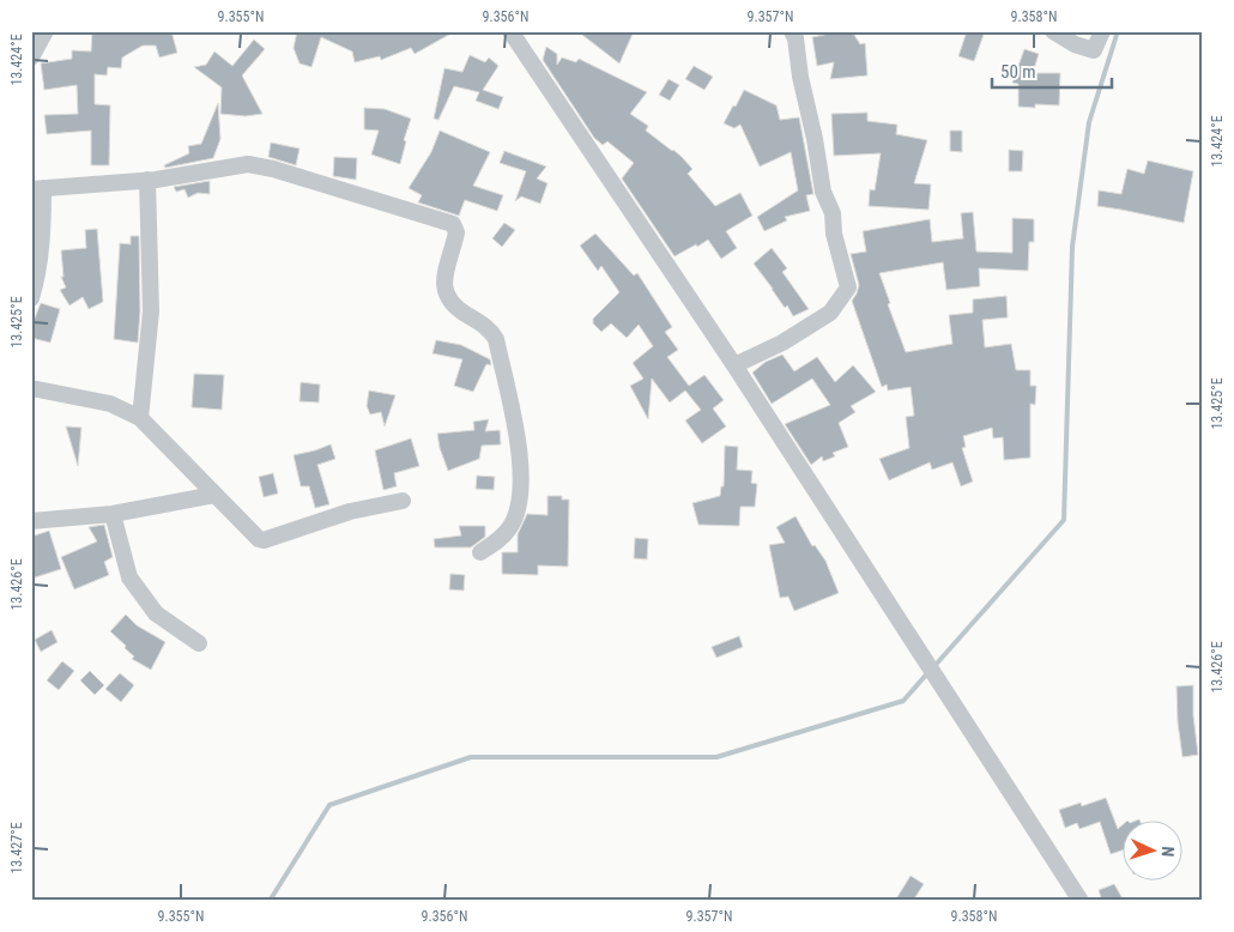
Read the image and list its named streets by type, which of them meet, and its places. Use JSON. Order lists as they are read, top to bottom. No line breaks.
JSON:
{"scale_bar":"50 m","north":"right","coordinates":["9.355°N","9.356°N","9.357°N","9.358°N","13.424°E","13.425°E","13.426°E","13.427°E"]}
